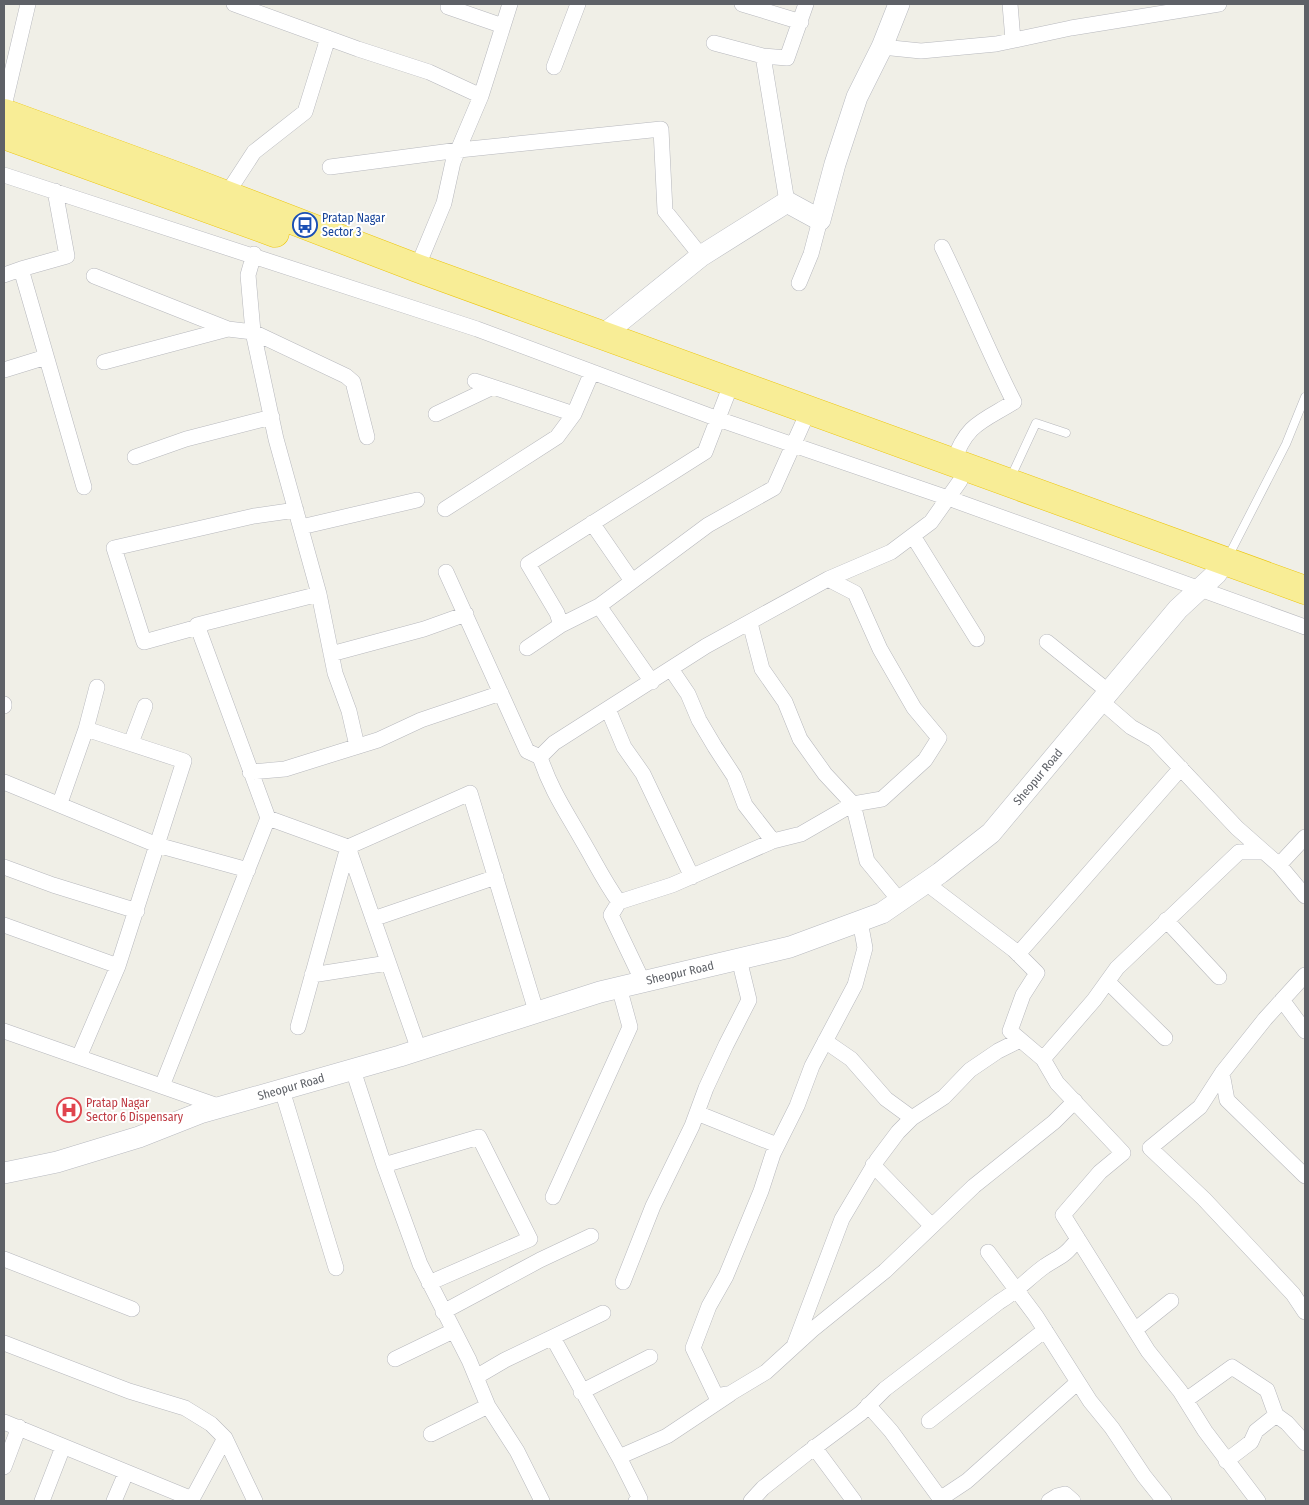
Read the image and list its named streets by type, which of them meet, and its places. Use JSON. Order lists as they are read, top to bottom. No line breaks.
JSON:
{"streets":{"street":["Sheopur Road"]},"places":{"bus stop":["Pratap Nagar Sector 3"],"hospital":["Pratap Nagar Sector 6 Dispensary"]}}
